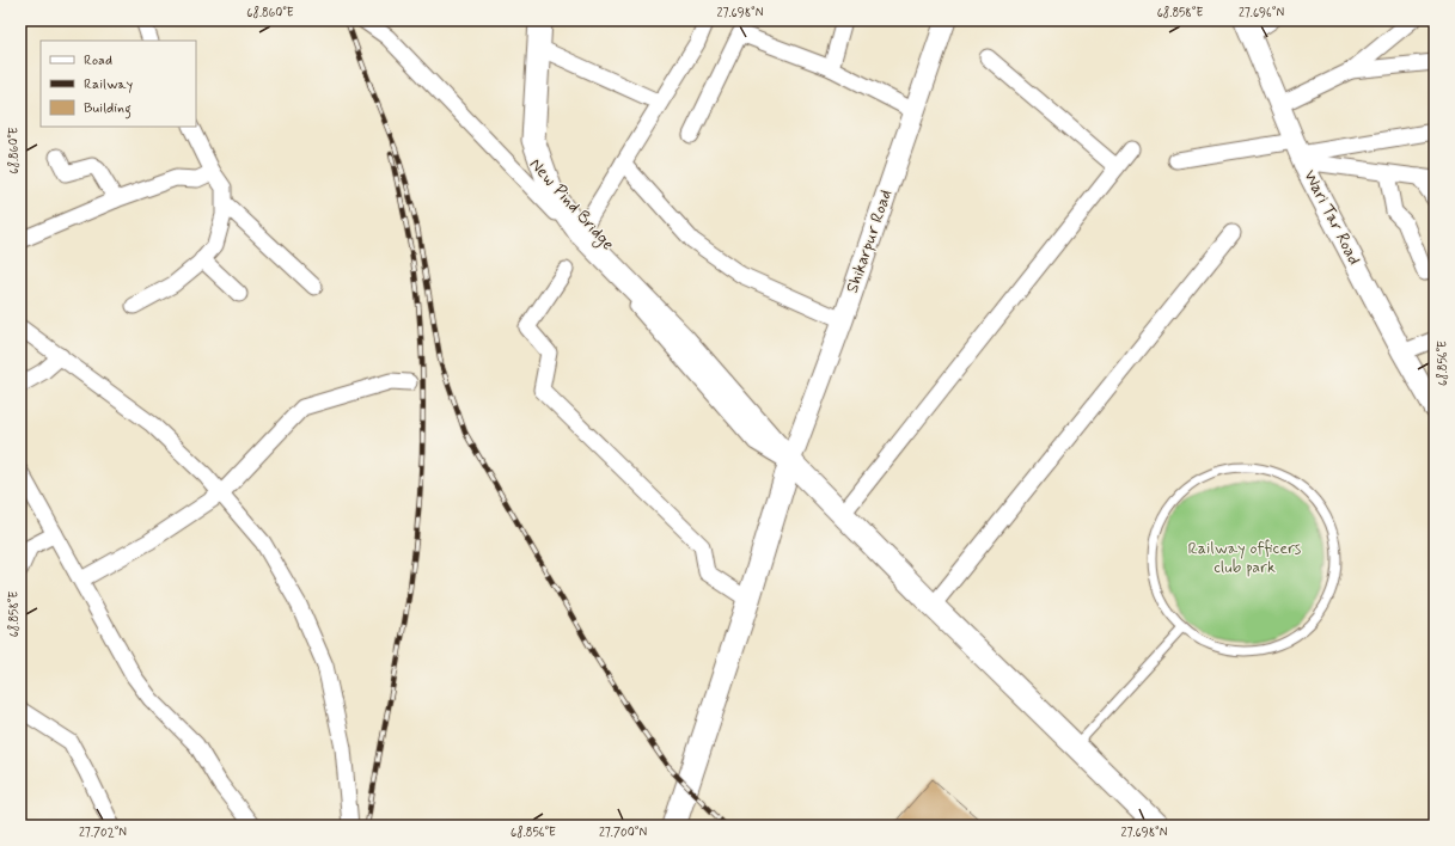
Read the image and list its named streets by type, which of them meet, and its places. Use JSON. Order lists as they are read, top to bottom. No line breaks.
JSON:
{"streets":{"street":["New Pind Bridge","Wari Tar Road","Shikarpur Road"]},"crossings":[["New Pind Bridge","Shikarpur Road"]],"parks":["Railway officers club park"],"legend":["Road","Railway","Building"],"coordinates":["68.860°E","27.698°N","68.858°E","27.696°N","68.856°E","27.702°N","27.700°N"]}
